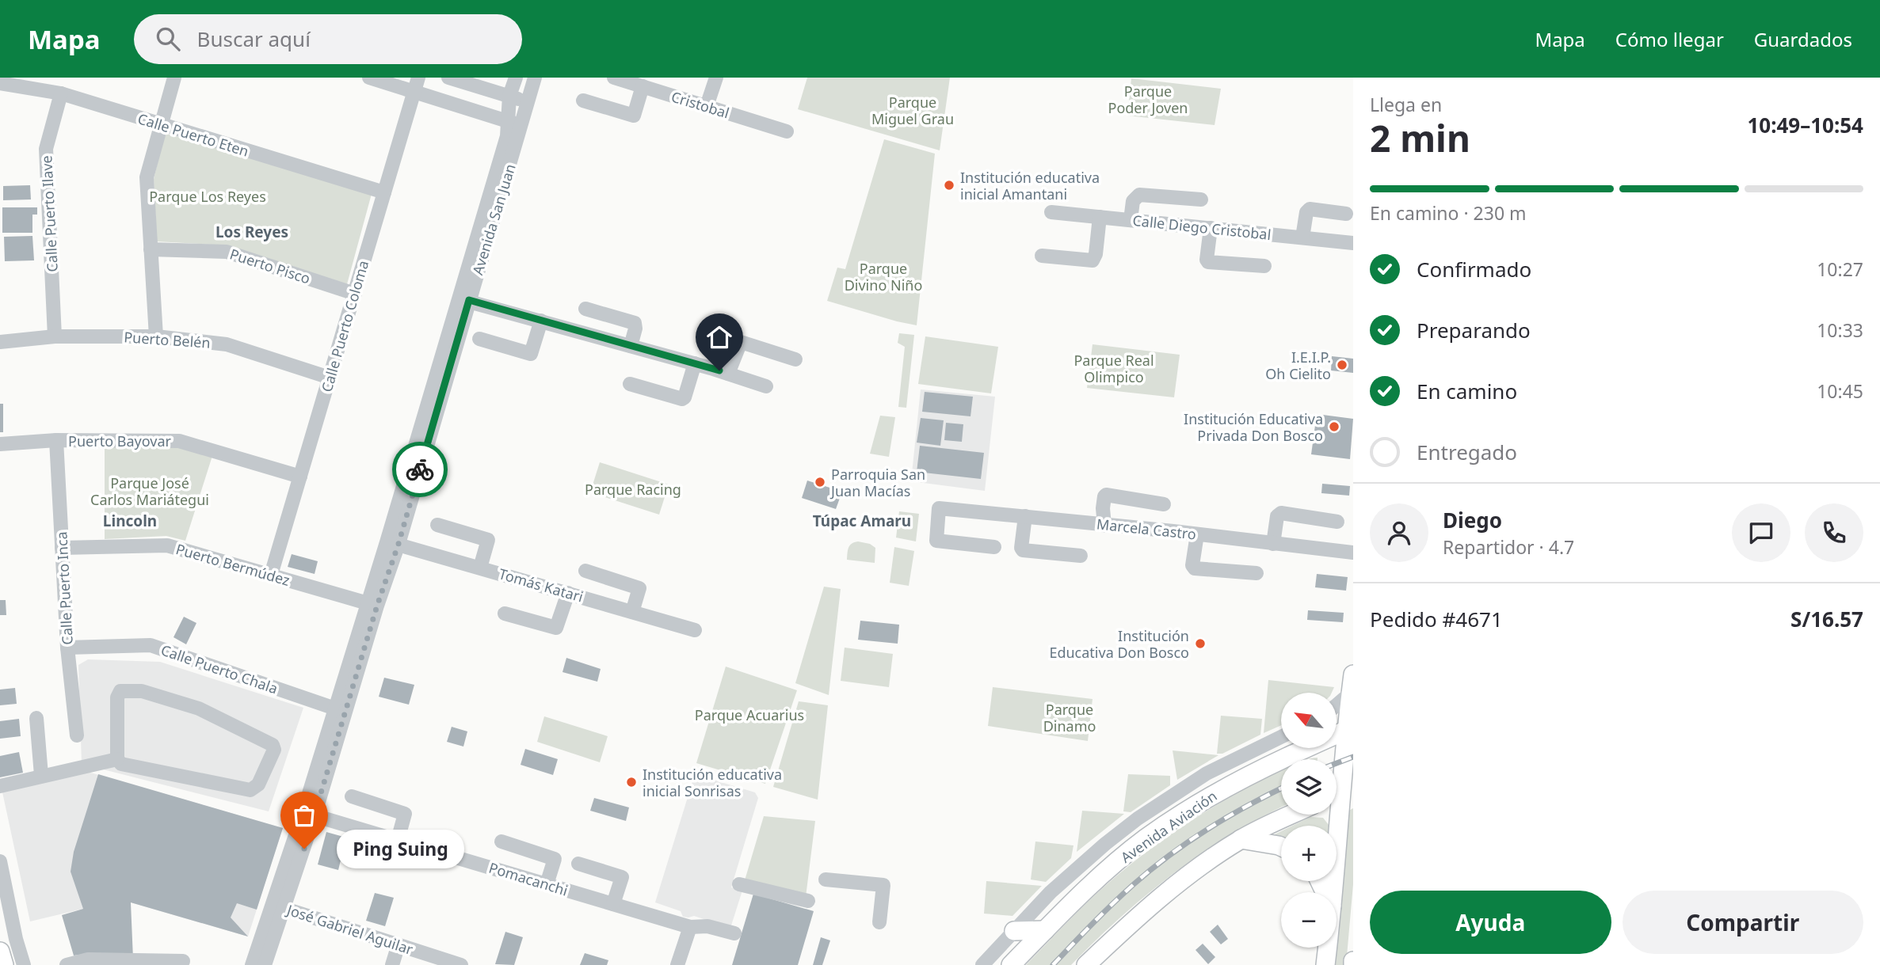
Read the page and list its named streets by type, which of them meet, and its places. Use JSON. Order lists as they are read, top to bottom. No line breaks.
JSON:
{"streets":{"main road":["Avenida Aviación"],"street":["Cristobal","Calle Puerto Eten","Calle Puerto Ilave","Avenida San Juan","Calle Diego Cristobal","Puerto Pisco","Calle Puerto Coloma","Puerto Belén","Puerto Bayovar","Marcela Castro","Puerto Bermúdez","Tomás Katari","Calle Puerto Inca","Calle Puerto Chala","Pomacanchi","José Gabriel Aguilar"]},"crossings":[["Calle Puerto Eten","Calle Puerto Ilave"],["Calle Puerto Eten","Calle Puerto Coloma"],["Calle Puerto Ilave","Puerto Belén"],["Avenida San Juan","Puerto Bermúdez"],["Avenida San Juan","Tomás Katari"],["Avenida San Juan","Calle Puerto Chala"],["Avenida San Juan","Pomacanchi"],["Avenida San Juan","José Gabriel Aguilar"],["Puerto Pisco","Calle Puerto Coloma"],["Calle Puerto Coloma","Puerto Belén"],["Calle Puerto Coloma","Puerto Bayovar"],["Calle Puerto Coloma","Puerto Bermúdez"],["Puerto Bayovar","Calle Puerto Inca"],["Puerto Bermúdez","Calle Puerto Inca"],["Calle Puerto Inca","Calle Puerto Chala"]],"districts":["Los Reyes","Lincoln","Túpac Amaru"],"parks":["Parque Poder Joven","Parque Miguel Grau","Parque Los Reyes","Parque Divino Niño","Parque Real Olimpico","Parque José Carlos Mariátegui","Parque Racing","Parque Dinamo","Parque Acuarius"],"places":["Institución educativa inicial Amantani","I.E.I.P. Oh Cielito","Institución Educativa Privada Don Bosco","Parroquia San Juan Macías","Institución Educativa Don Bosco","Institución educativa inicial Sonrisas","Ping Suing"],"north":"top left","page":{"header":"Mapa","search":"Buscar aquí","nav":["Mapa","Cómo llegar","Guardados"],"heading":["2 min","Llega en","10:49–10:54"],"panel":["Diego","Repartidor · 4.7","Pedido #4671","S/16.57"],"bar":"En camino · 230 m","list":[["Confirmado","10:27"],["Preparando","10:33"],["En camino","10:45"],"Entregado"],"map_buttons":["+","−"],"bubble":"Ping Suing","buttons":["Ayuda","Compartir"]}}
